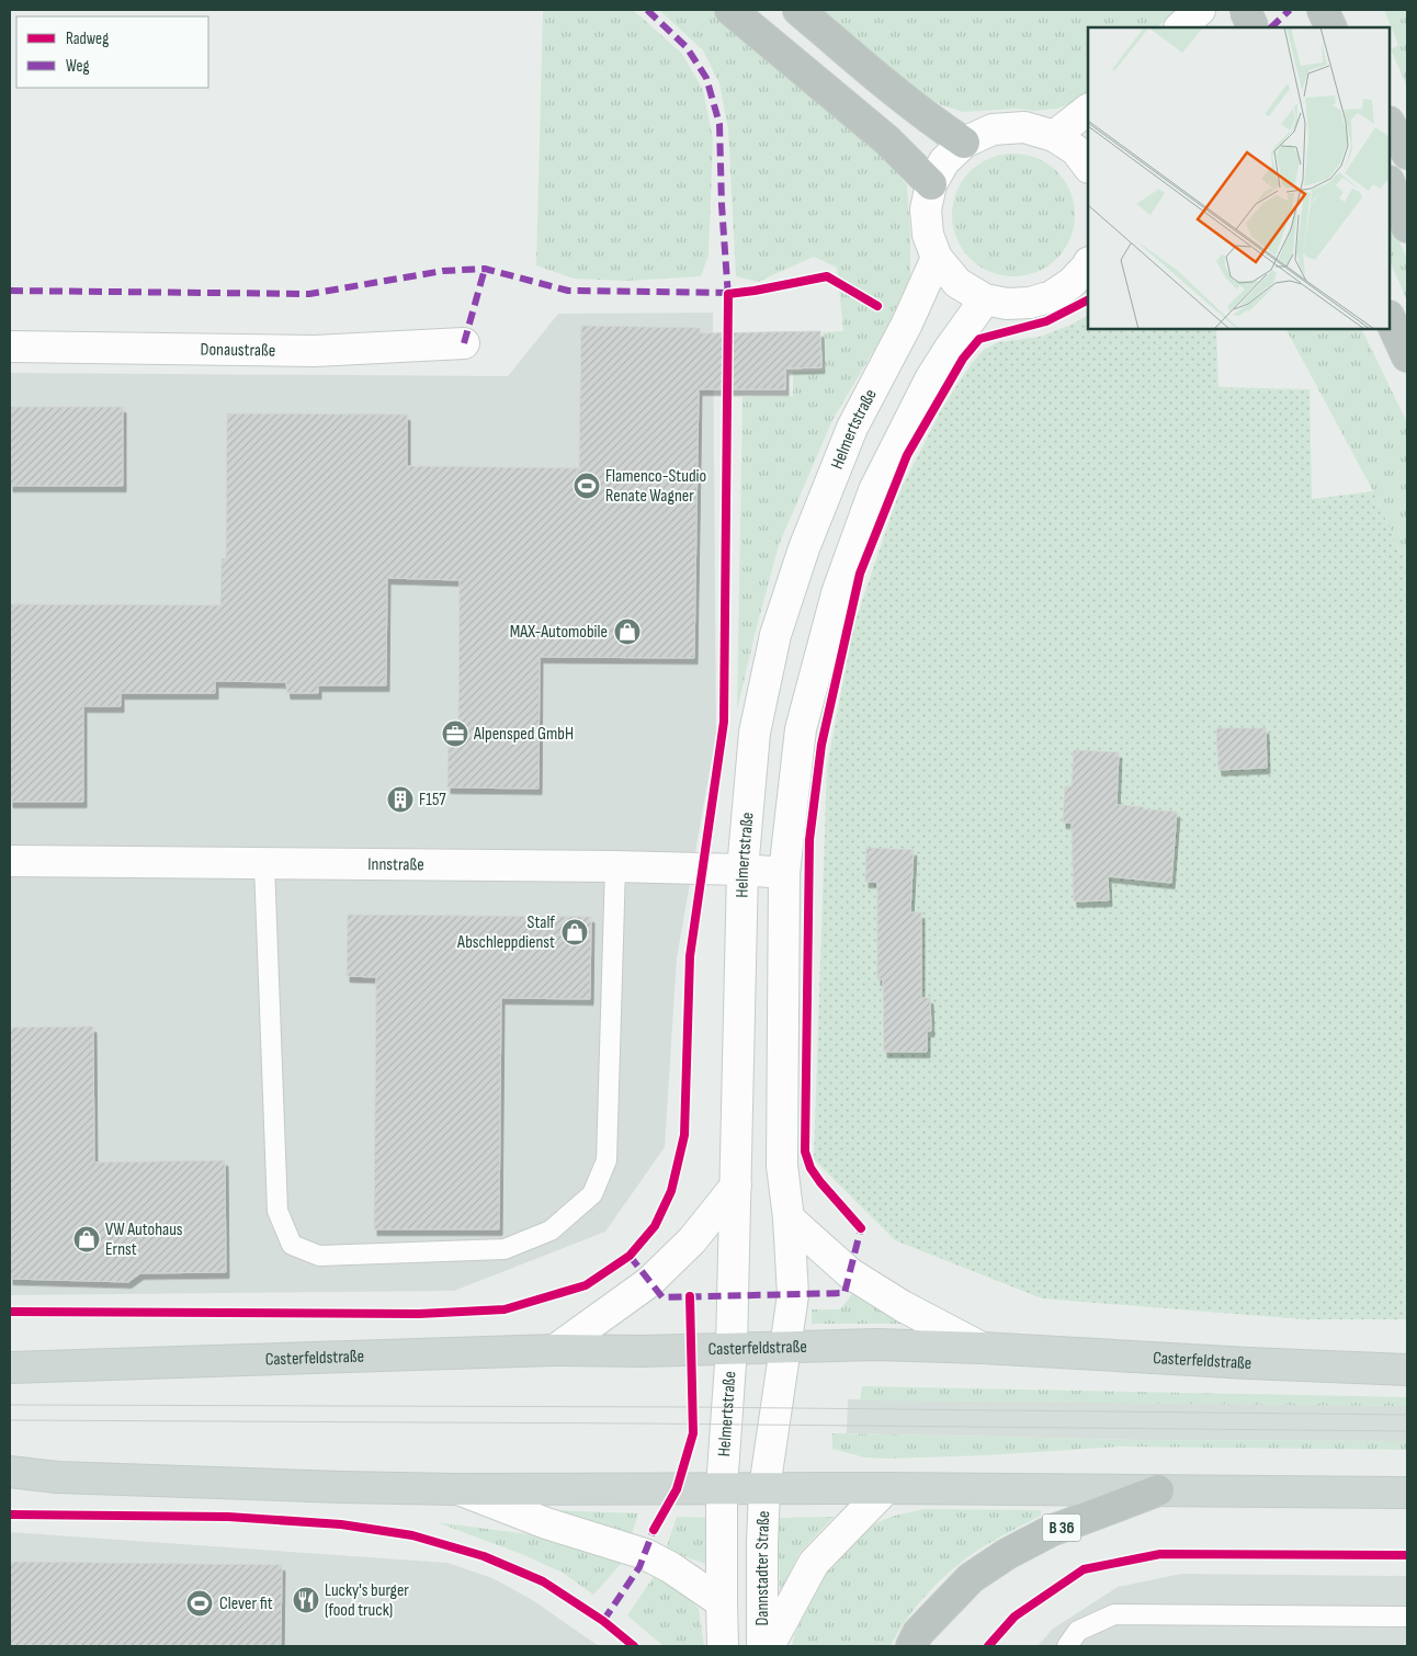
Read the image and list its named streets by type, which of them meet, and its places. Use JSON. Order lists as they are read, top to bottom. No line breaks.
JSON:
{"streets":{"highway":["B 36"],"main road":["Casterfeldstraße"],"street":["Donaustraße","Helmertstraße","Innstraße","Dannstadter Straße"]},"crossings":[["Helmertstraße","Innstraße"],["Helmertstraße","Casterfeldstraße"]],"places":{"sports":["Flamenco-Studio Renate Wagner","Clever fit"],"shop":["MAX-Automobile","Stalf Abschleppdienst","VW Autohaus Ernst"],"office":["Alpensped GmbH"],"building":["F157"],"restaurant":["Lucky's burger (food truck)"]},"legend":["Radweg","Weg"]}
